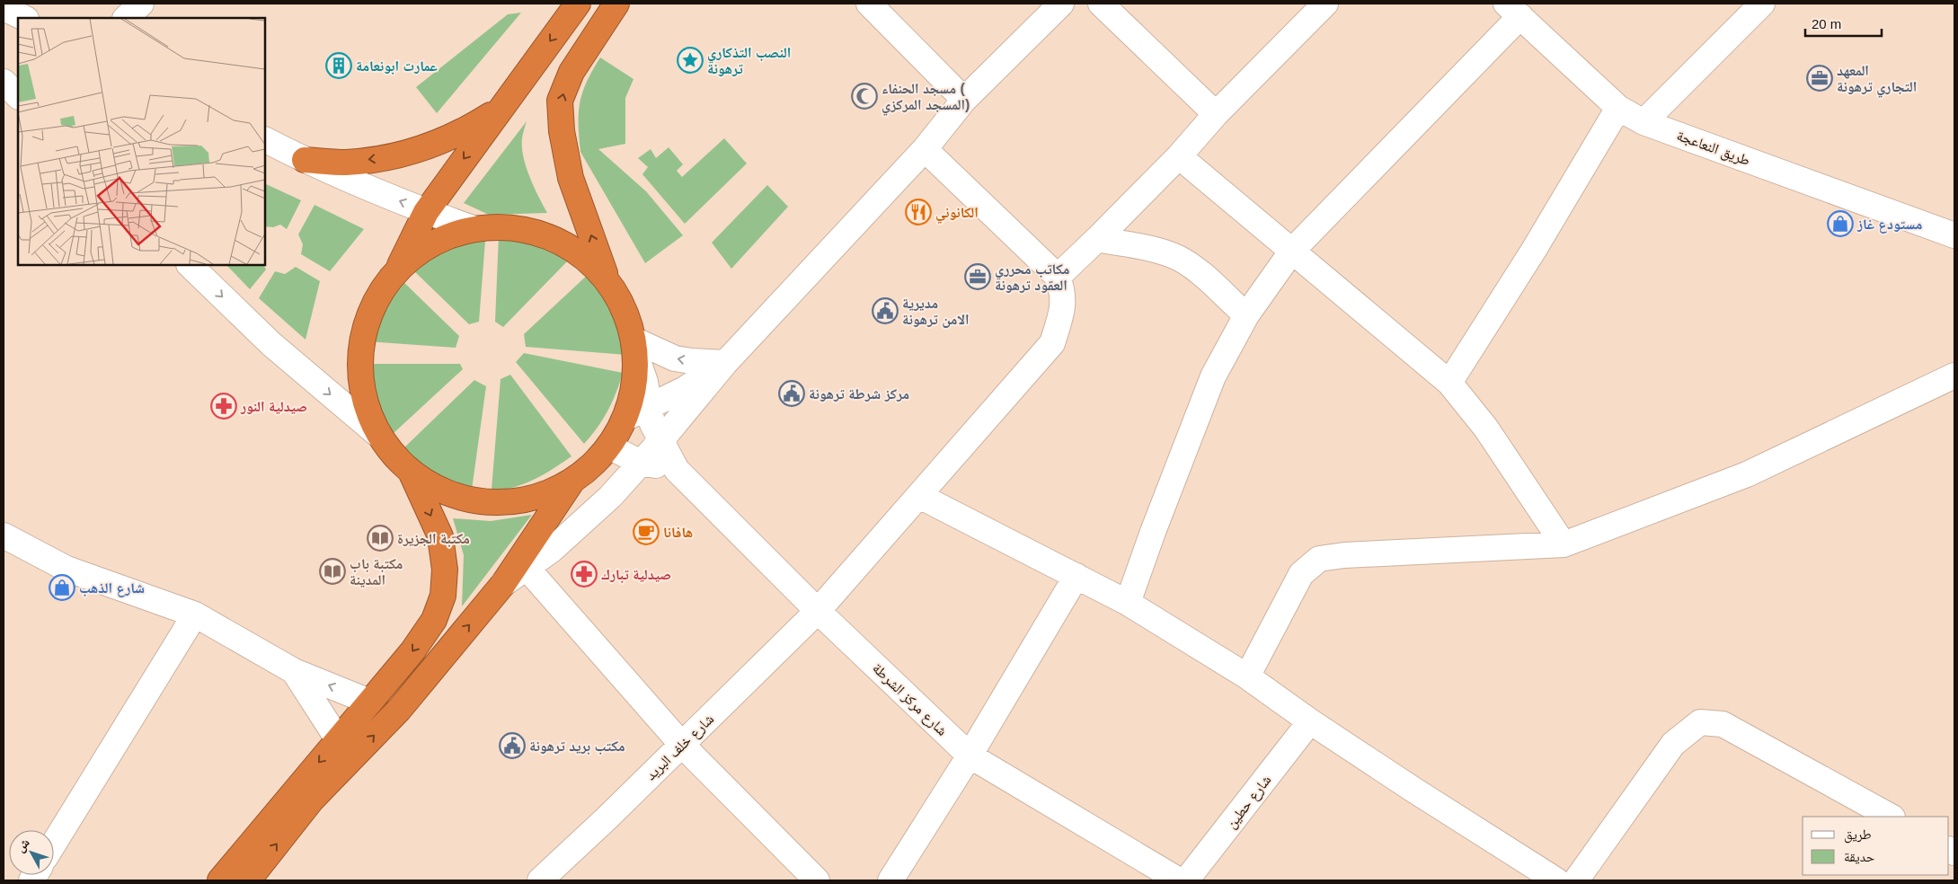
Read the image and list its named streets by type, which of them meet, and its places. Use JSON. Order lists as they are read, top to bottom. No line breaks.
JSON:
{"streets":{"street":["طريق النعاعجة","شارع مركز الشرطة","شارع خلف البريد","شارع حطين"]},"crossings":[["شارع مركز الشرطة","شارع خلف البريد"]],"places":{"place":["النصب التذكاري ترهونة"],"building":["عمارت ابونعامة"],"office":["المعهد التجاري ترهونة","مكاتب محرري العقود ترهونة"],"mosque":["مسجد الحنفاء ( المسجد المركزي)"],"restaurant":["الكانوني"],"shop":["مستودع غاز","شارع الذهب"],"public building":["مديرية الامن ترهونة","مركز شرطة ترهونة","مكتب بريد ترهونة"],"pharmacy":["صيدلية النور","صيدلية تبارك"],"cafe":["هافانا"],"library":["مكتبة الجزيرة","مكتبة باب المدينة"]},"legend":["طريق","حديقة"],"scale_bar":"20 m","north":"top left"}
